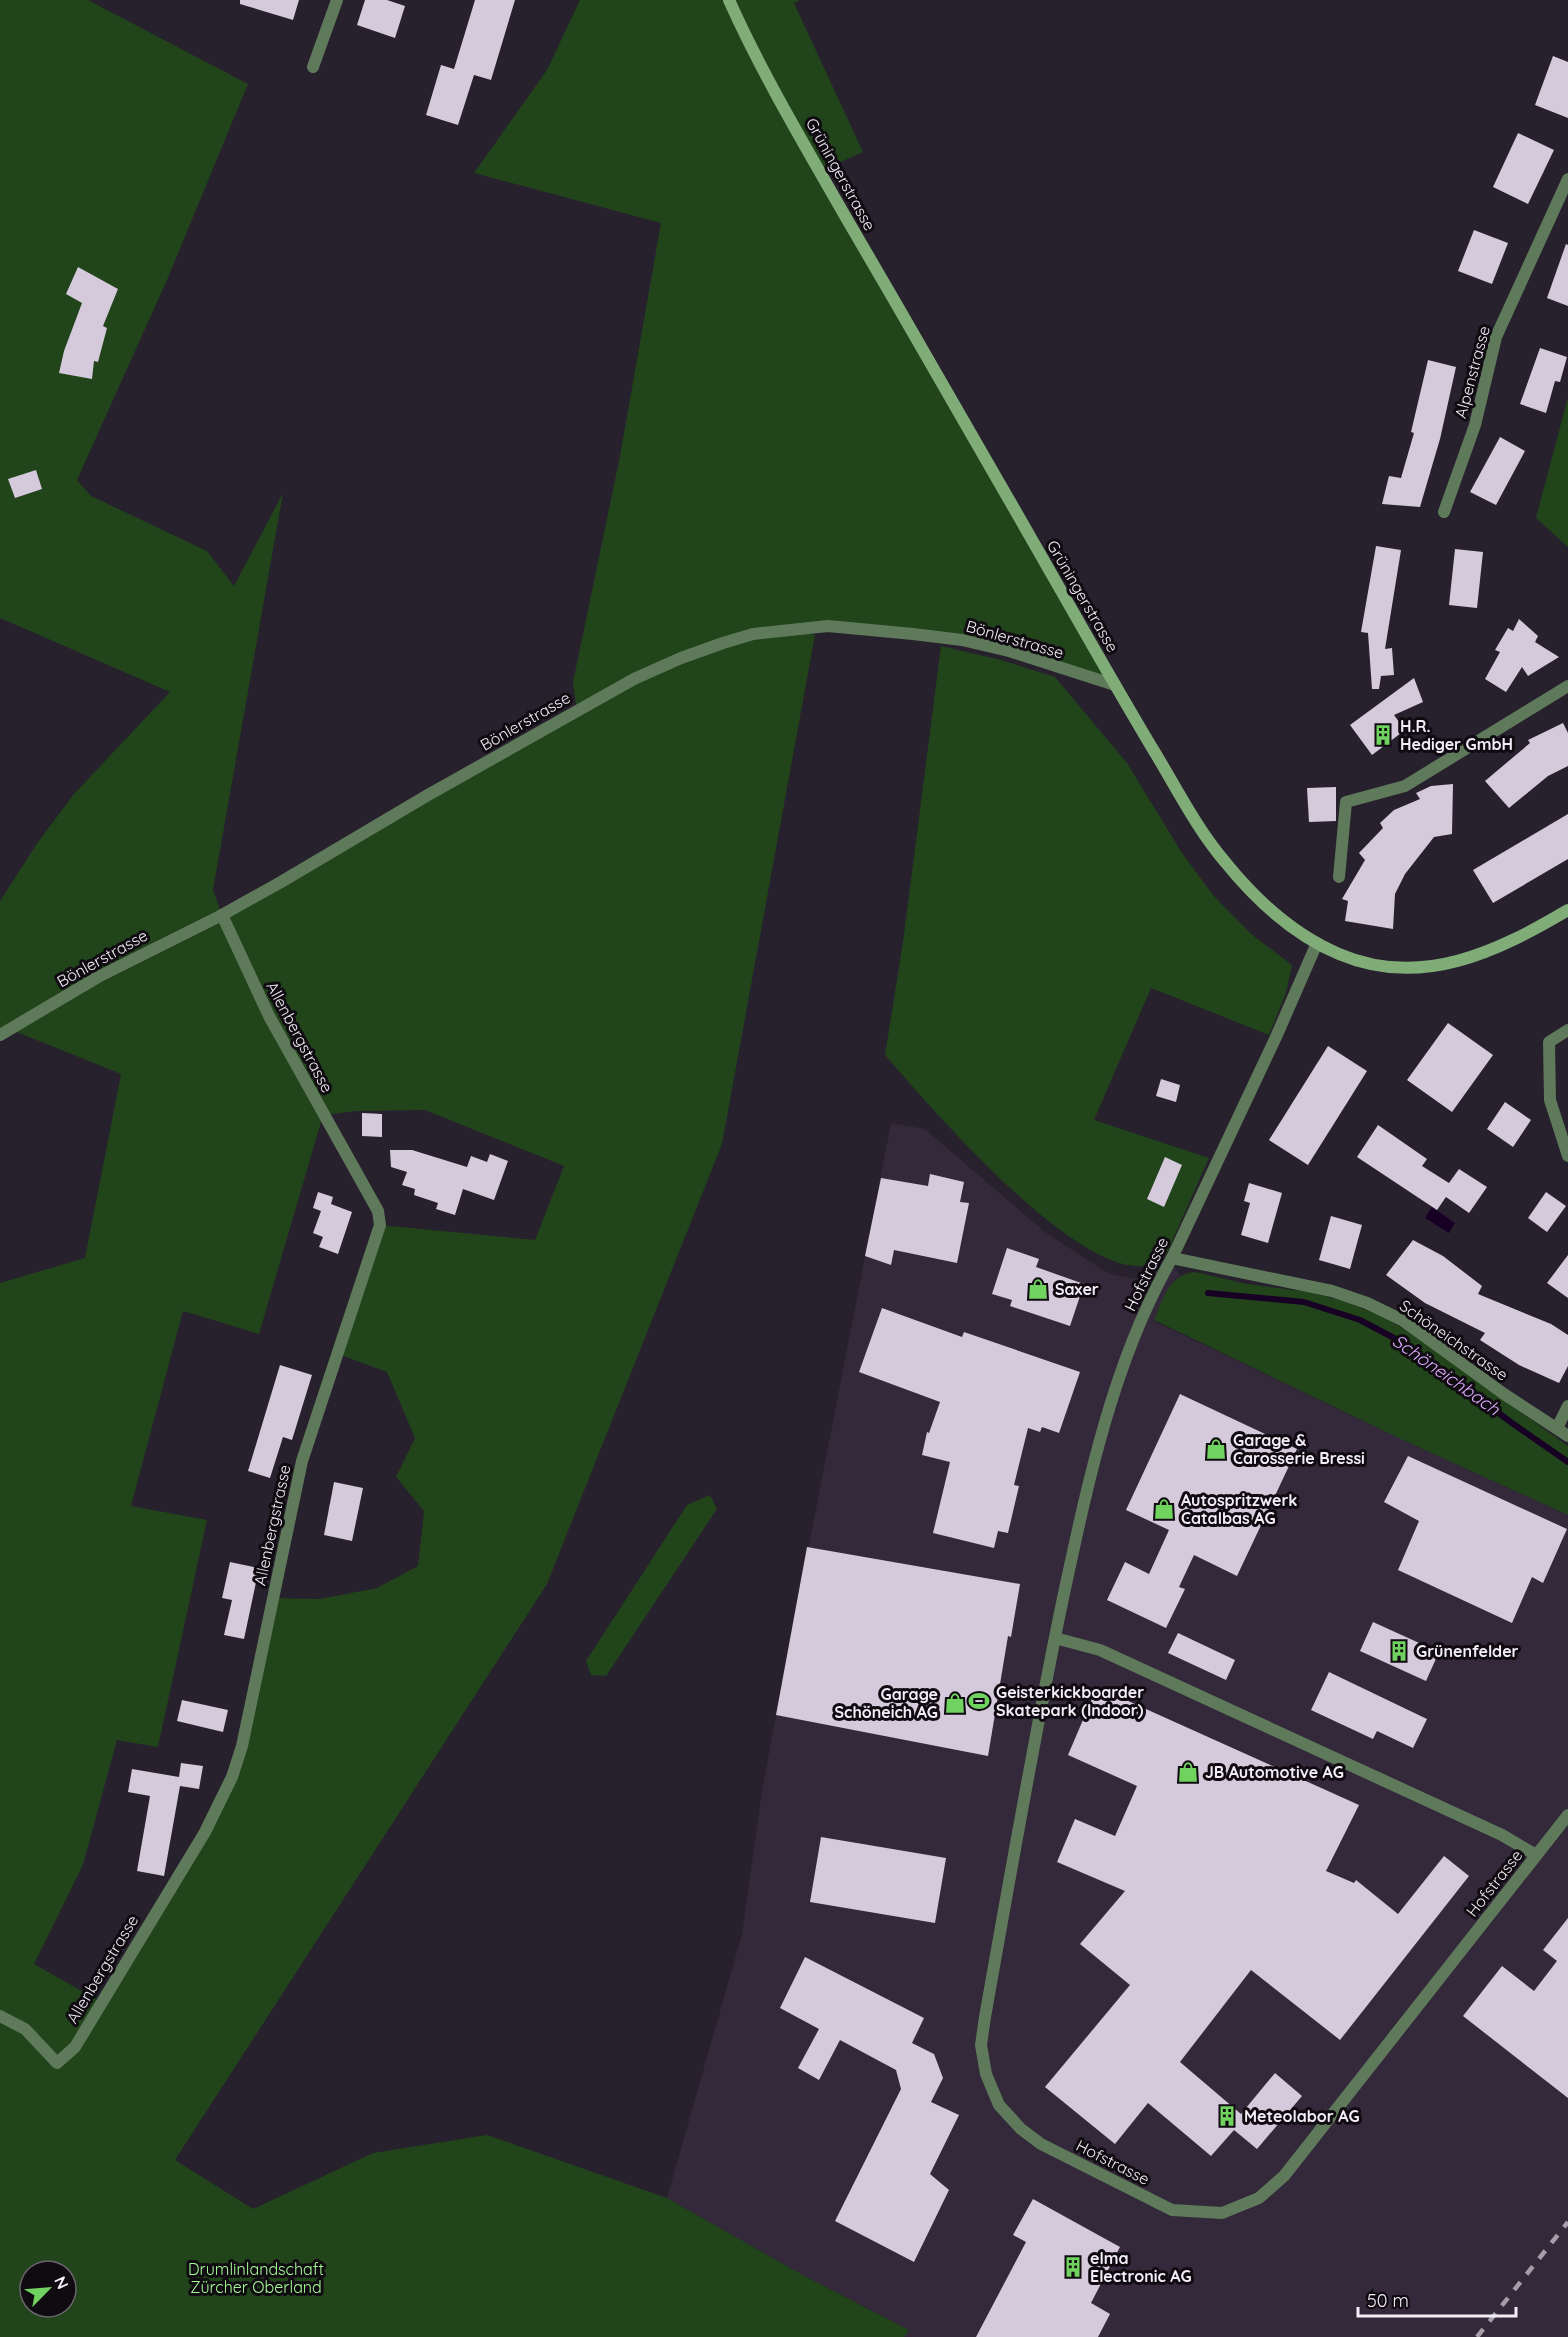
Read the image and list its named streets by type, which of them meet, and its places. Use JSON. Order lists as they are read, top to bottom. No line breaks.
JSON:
{"streets":{"main road":["Grüningerstrasse"],"street":["Alpenstrasse","Bönlerstrasse","Allenbergstrasse","Hofstrasse","Schöneichstrasse"]},"crossings":[["Grüningerstrasse","Bönlerstrasse"],["Grüningerstrasse","Hofstrasse"],["Bönlerstrasse","Allenbergstrasse"],["Hofstrasse","Schöneichstrasse"]],"water":["Schöneichbach"],"parks":["Drumlinlandschaft Zürcher Oberland"],"places":{"building":["H.R. Hediger GmbH","Grünenfelder","Meteolabor AG","elma Electronic AG"],"shop":["Saxer","Garage & Carosserie Bressi","Autospritzwerk Catalbas AG","Garage Schöneich AG","JB Automotive AG"],"sports":["Geisterkickboarder Skatepark (Indoor)"]},"scale_bar":"50 m","north":"top right"}
